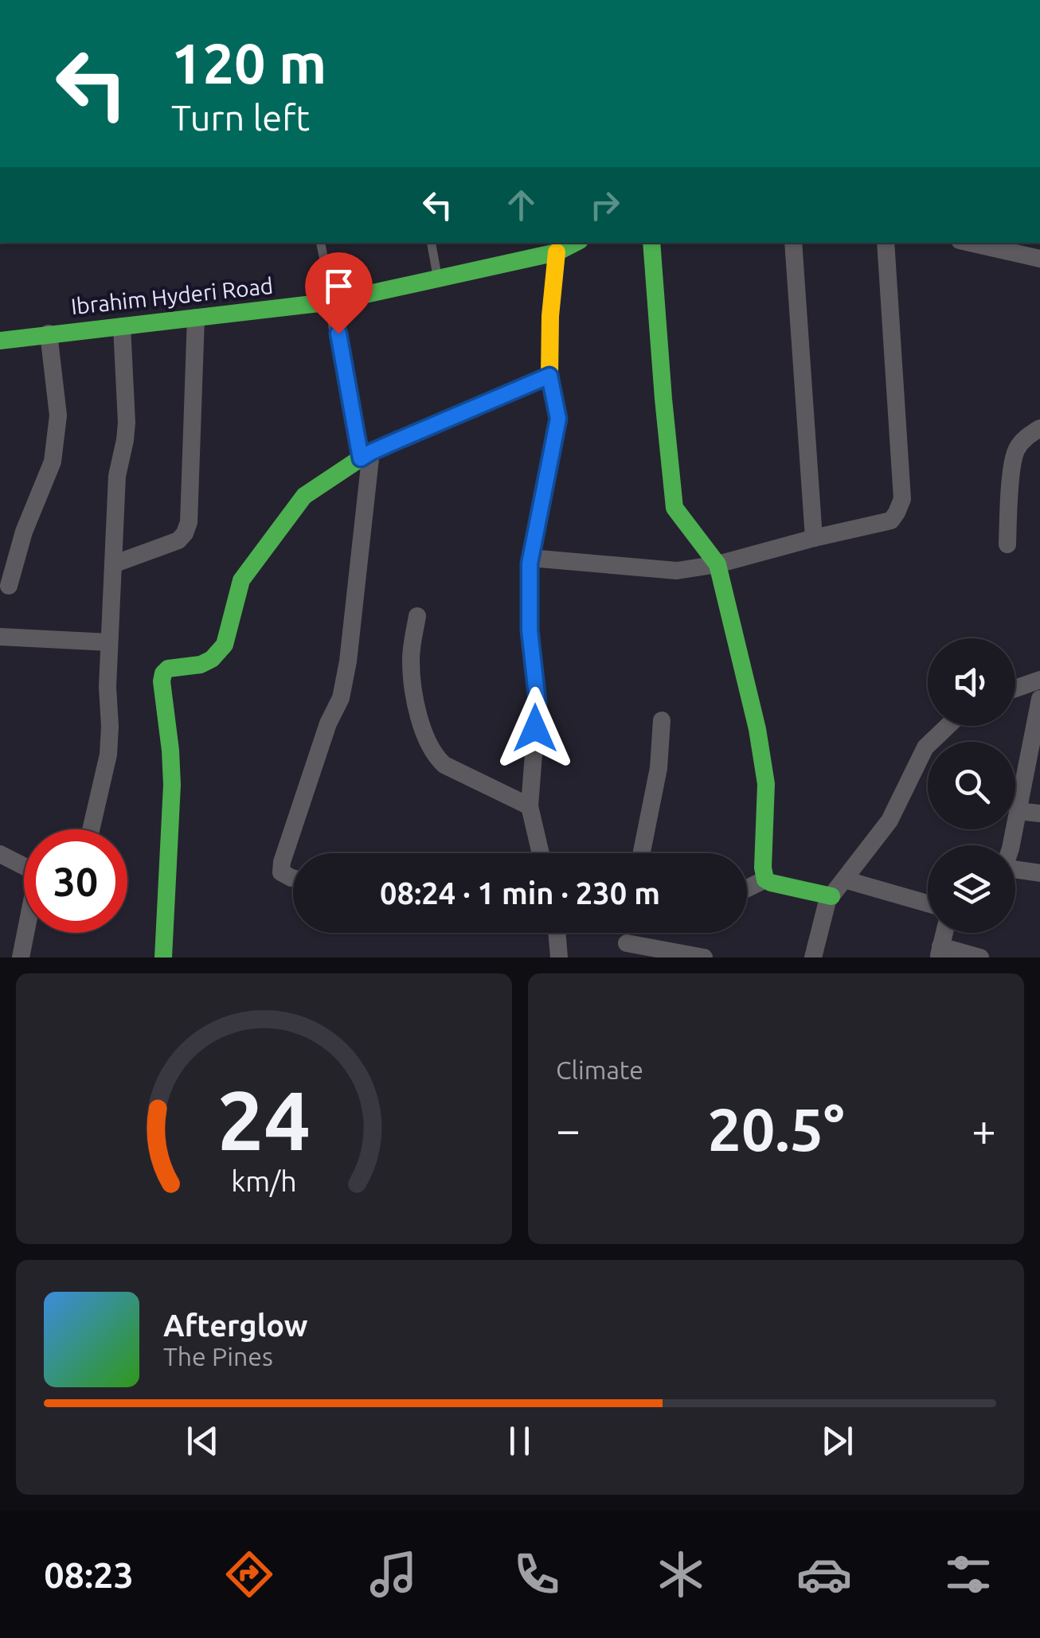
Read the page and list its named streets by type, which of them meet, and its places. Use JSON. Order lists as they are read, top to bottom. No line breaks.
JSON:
{"streets":{"street":["Ibrahim Hyderi Road"]},"page":{"turn":["120 m","Turn left"],"limit":"30","trip":"08:24 · 1 min · 230 m","tile":"Climate","heat":["−","20.5°","+"],"song":["Afterglow","The Pines"],"tabs":"08:23","gauge":["24","km/h"]}}
